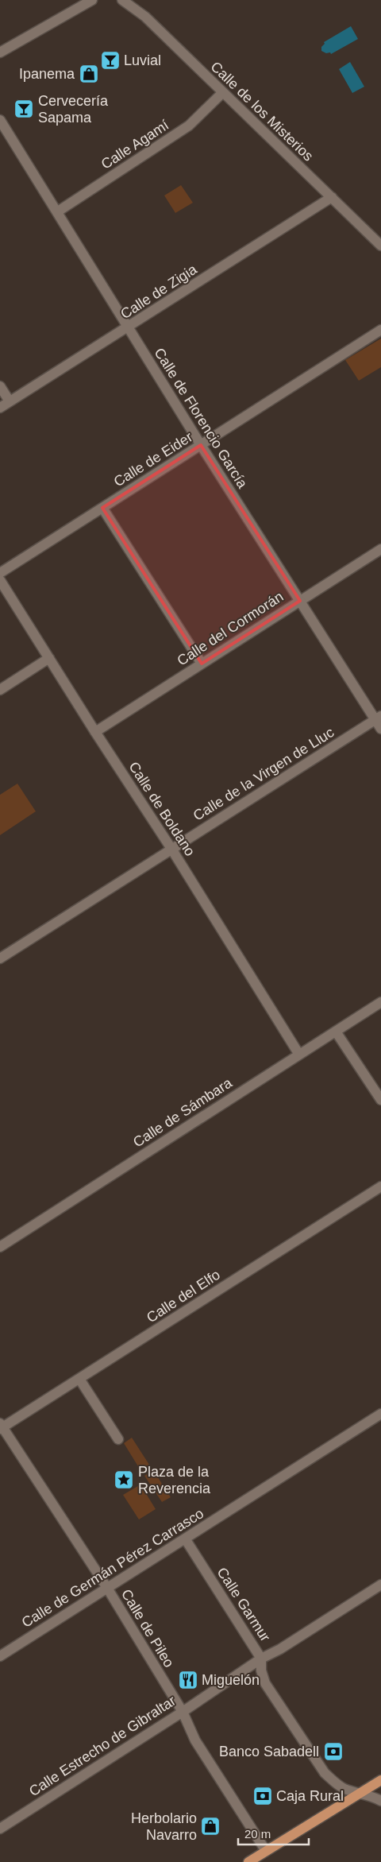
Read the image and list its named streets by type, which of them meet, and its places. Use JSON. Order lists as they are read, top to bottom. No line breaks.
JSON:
{"streets":{"street":["Calle de los Misterios","Calle Agamí","Calle de Zigia","Calle de Florencio García","Calle de Eider","Calle del Cormorán","Calle de la Virgen de Lluc","Calle de Boldano","Calle de Sámbara","Calle del Elfo","Calle de Germán Pérez Carrasco","Calle Garmur","Calle de Pileo","Calle Estrecho de Gibraltar"]},"crossings":[["Calle de los Misterios","Calle Agamí"],["Calle de los Misterios","Calle de Zigia"],["Calle Agamí","Calle de Florencio García"],["Calle de Zigia","Calle de Florencio García"],["Calle de Florencio García","Calle de Eider"],["Calle de Florencio García","Calle del Cormorán"],["Calle de Florencio García","Calle de la Virgen de Lluc"],["Calle del Cormorán","Calle de Boldano"],["Calle de la Virgen de Lluc","Calle de Boldano"],["Calle de Boldano","Calle de Sámbara"],["Calle del Elfo","Calle de Pileo"],["Calle de Germán Pérez Carrasco","Calle Garmur"],["Calle de Germán Pérez Carrasco","Calle de Pileo"],["Calle Garmur","Calle Estrecho de Gibraltar"],["Calle de Pileo","Calle Estrecho de Gibraltar"]],"places":{"bar":["Luvial","Cervecería Sapama"],"shop":["Ipanema","Herbolario Navarro"],"place":["Plaza de la Reverencia"],"restaurant":["Miguelón"],"bank":["Banco Sabadell","Caja Rural"]},"scale_bar":"20 m"}
